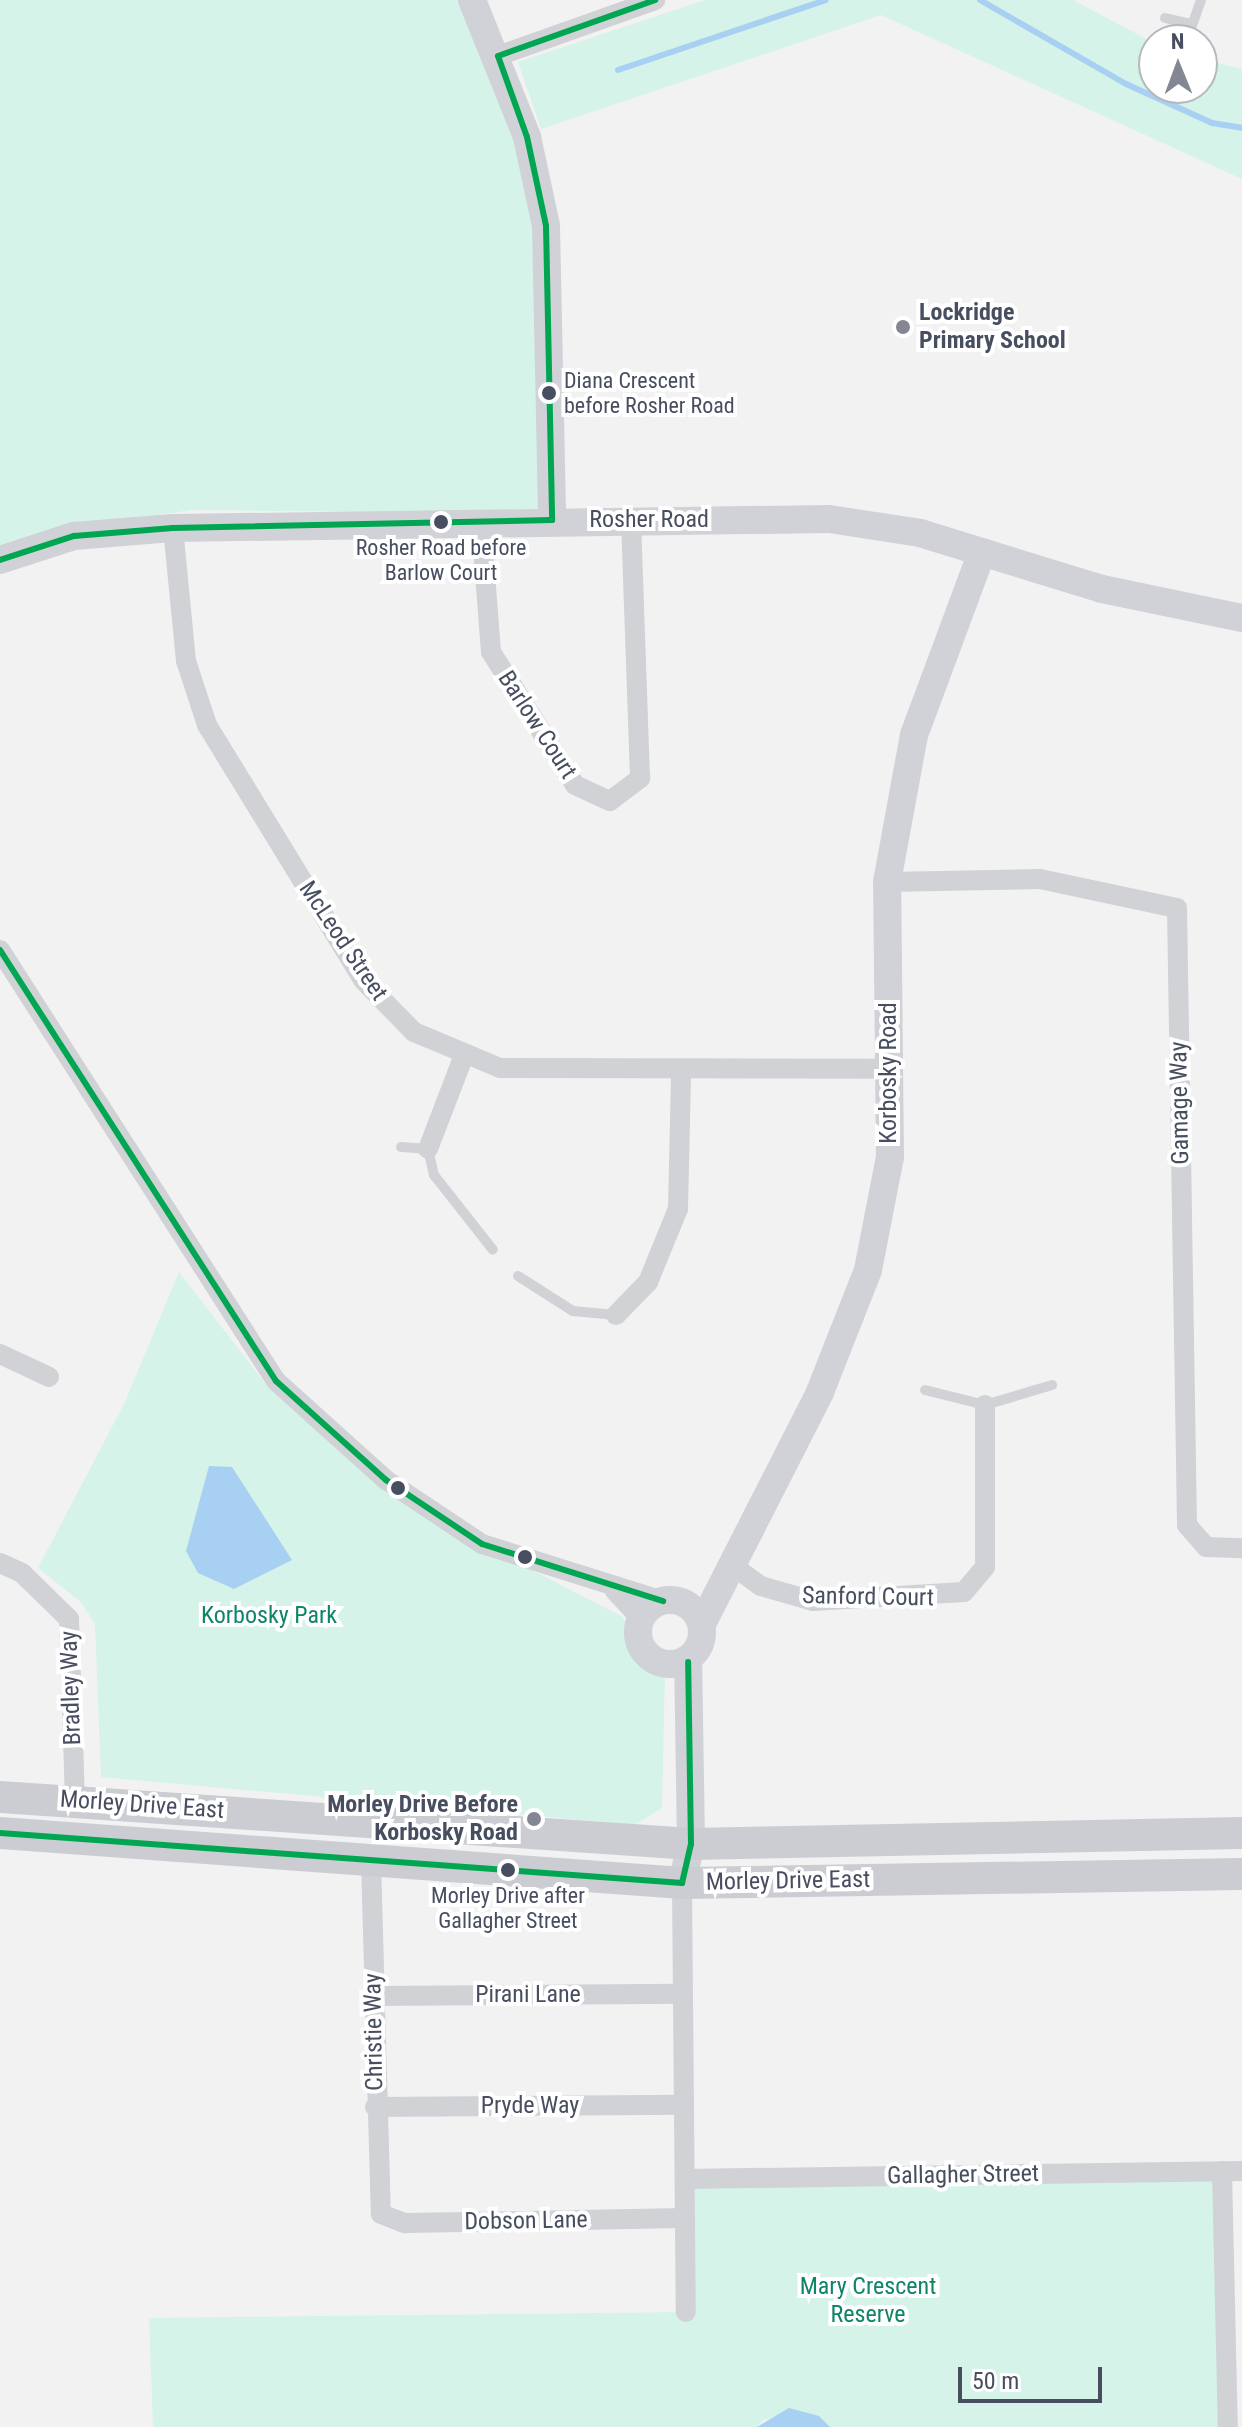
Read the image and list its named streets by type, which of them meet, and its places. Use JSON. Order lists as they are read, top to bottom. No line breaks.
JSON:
{"streets":{"main road":["Morley Drive East"],"street":["Rosher Road","Barlow Court","McLeod Street","Korbosky Road","Gamage Way","Sanford Court","Bradley Way","Pirani Lane","Christie Way","Pryde Way","Gallagher Street","Dobson Lane"]},"crossings":[["Rosher Road","Barlow Court"],["Rosher Road","McLeod Street"],["Rosher Road","Korbosky Road"],["McLeod Street","Korbosky Road"],["Korbosky Road","Gamage Way"],["Korbosky Road","Sanford Court"],["Bradley Way","Morley Drive East"],["Morley Drive East","Christie Way"],["Pirani Lane","Christie Way"],["Christie Way","Pryde Way"],["Christie Way","Dobson Lane"]],"parks":["Korbosky Park","Mary Crescent Reserve"],"places":["Lockridge Primary School","Diana Crescent before Rosher Road","Rosher Road before Barlow Court","Morley Drive Before Korbosky Road","Morley Drive after Gallagher Street"],"scale_bar":"50 m","north":"top"}
